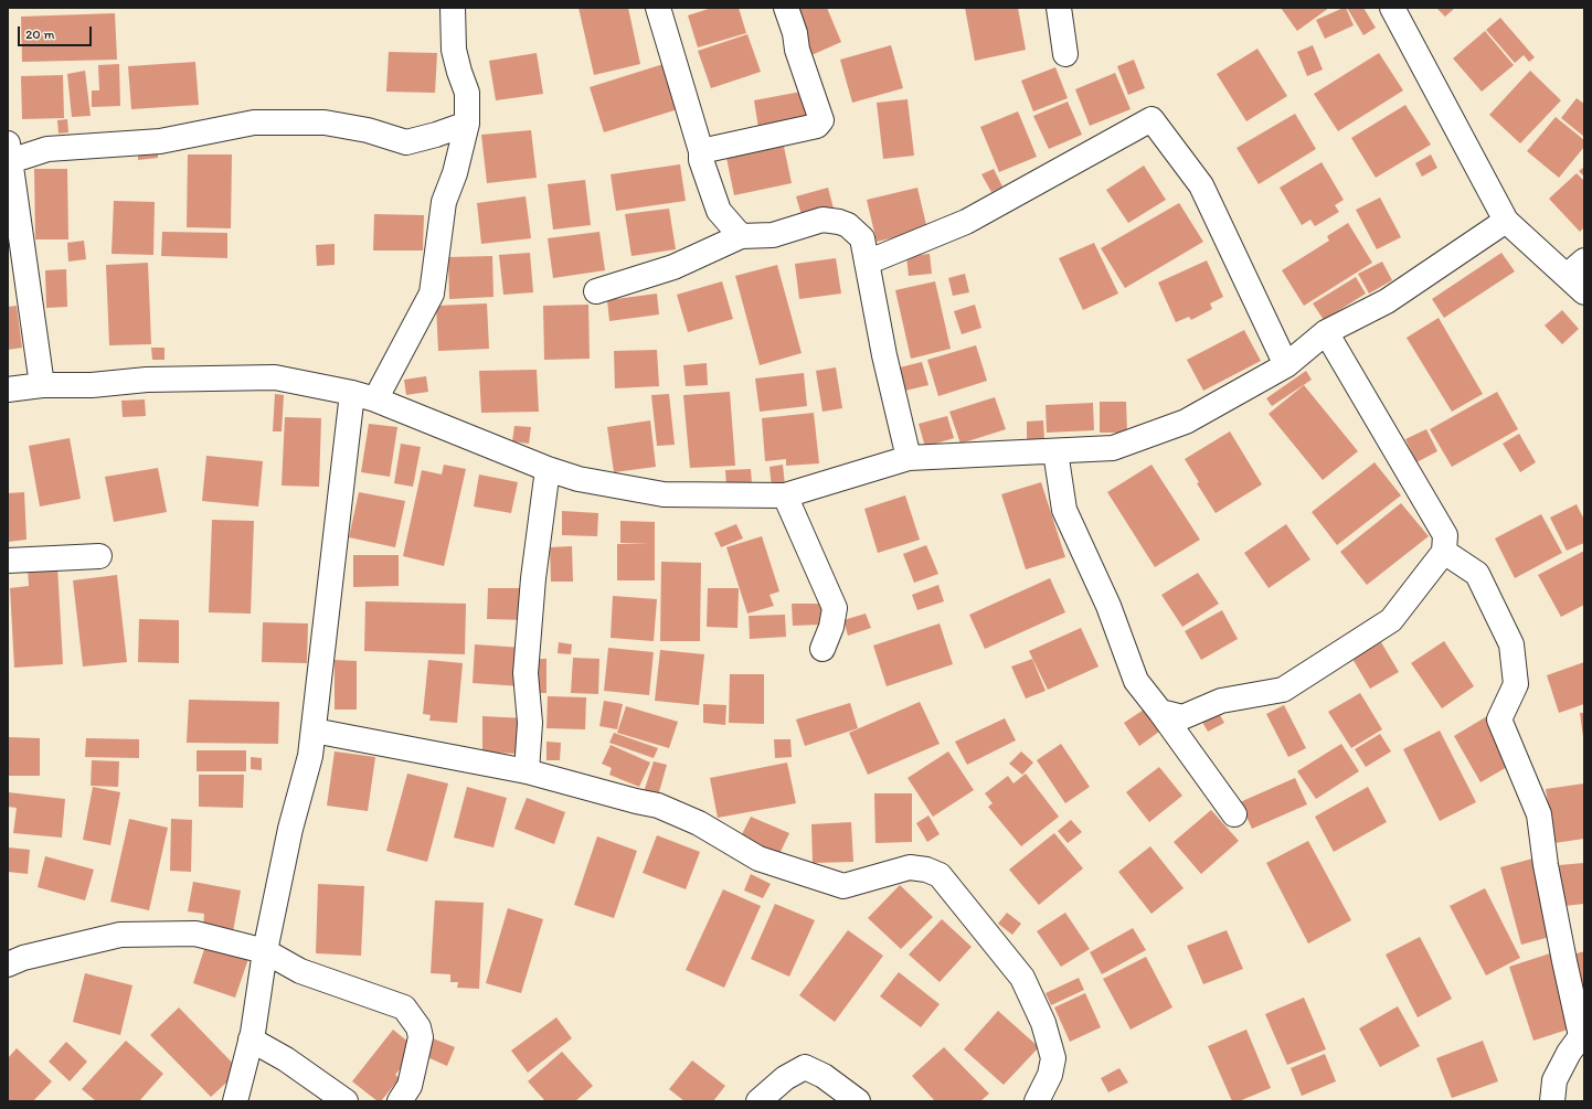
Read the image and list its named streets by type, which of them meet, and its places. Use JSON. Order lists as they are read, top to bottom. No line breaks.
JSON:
{"scale_bar":"20 m"}
